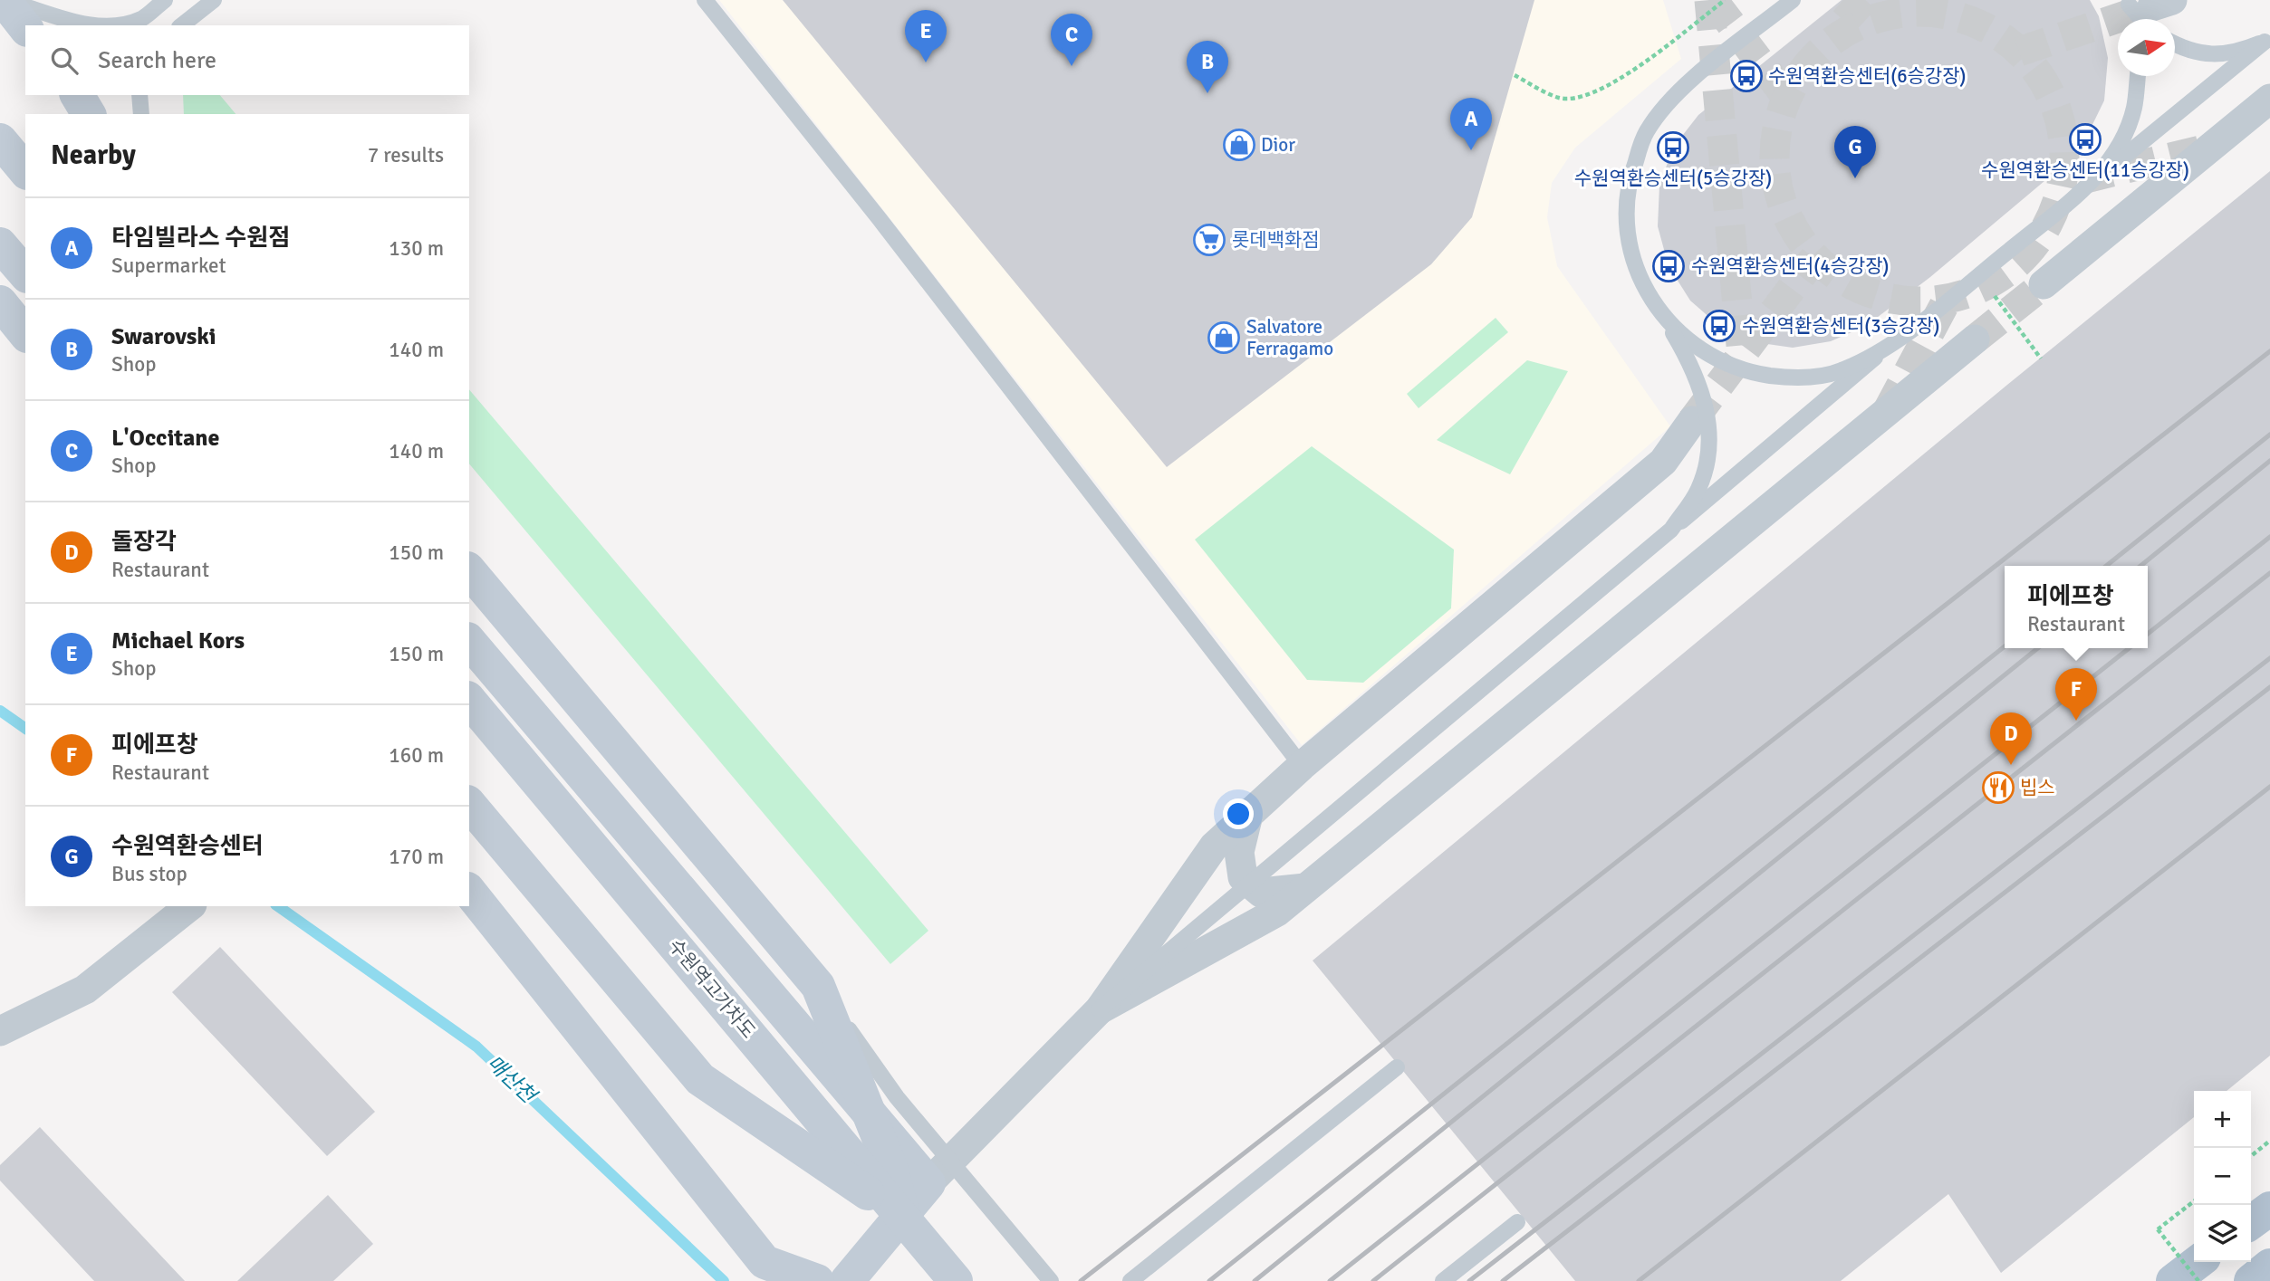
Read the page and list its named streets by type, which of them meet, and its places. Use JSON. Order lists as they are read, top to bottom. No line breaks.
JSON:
{"streets":{"main road":["수원역고가차도"]},"water":["매산천"],"places":{"bus stop":["수원역환승센터(6승강장)","수원역환승센터(11승강장)","수원역환승센터(5승강장)","수원역환승센터(4승강장)","수원역환승센터(3승강장)"],"shop":["Dior","Salvatore Ferragamo"],"supermarket":["롯데백화점"],"restaurant":["빕스"]},"north":"right","page":{"pins":["E","C","B","A","G","F","D"],"search":"Search here","heading":["Nearby","7 results"],"list":[{"mark":"A","name":"타임빌라스 수원점","note":"Supermarket","value":"130 m"},{"mark":"B","name":"Swarovski","note":"Shop","value":"140 m"},{"mark":"C","name":"L'Occitane","note":"Shop","value":"140 m"},{"mark":"D","name":"돌장각","note":"Restaurant","value":"150 m"},{"mark":"E","name":"Michael Kors","note":"Shop","value":"150 m"},{"mark":"F","name":"피에프창","note":"Restaurant","value":"160 m"},{"mark":"G","name":"수원역환승센터","note":"Bus stop","value":"170 m"}],"popup":["피에프창","Restaurant"],"map_buttons":["+","−"]}}
